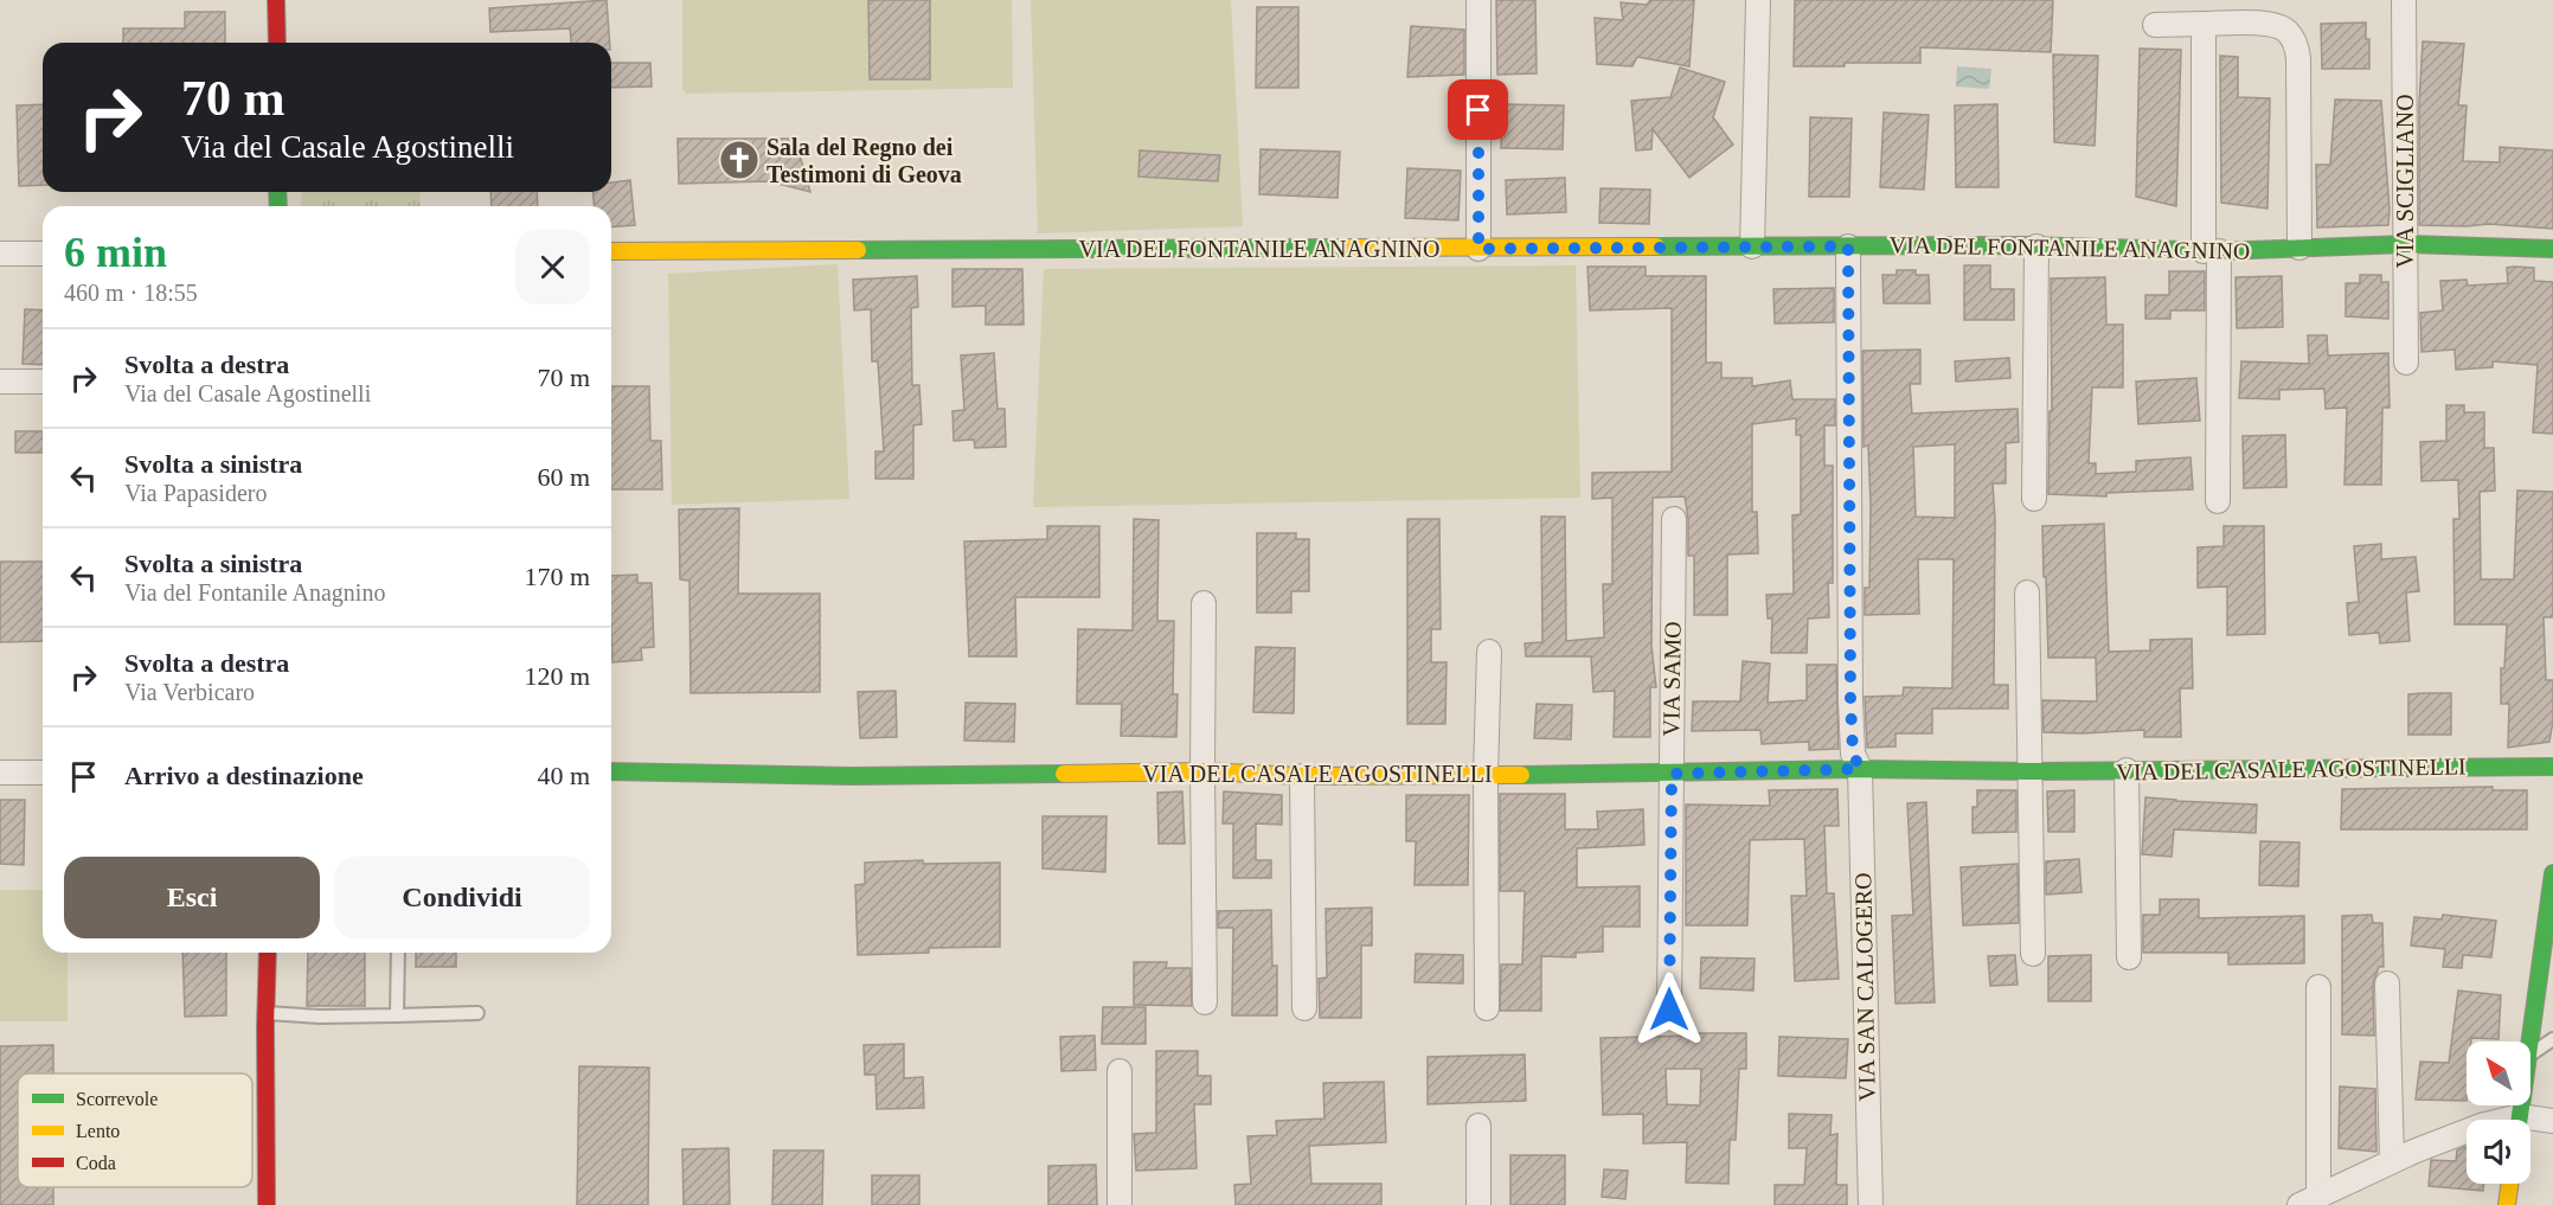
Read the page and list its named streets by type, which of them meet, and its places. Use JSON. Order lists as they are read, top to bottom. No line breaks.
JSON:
{"streets":{"street":["VIA SCIGLIANO","VIA DEL FONTANILE ANAGNINO","VIA SAMO","VIA DEL CASALE AGOSTINELLI","VIA SAN CALOGERO"]},"crossings":[["VIA SCIGLIANO","VIA DEL FONTANILE ANAGNINO"],["VIA DEL FONTANILE ANAGNINO","VIA SAN CALOGERO"],["VIA SAMO","VIA DEL CASALE AGOSTINELLI"],["VIA DEL CASALE AGOSTINELLI","VIA SAN CALOGERO"]],"places":{"church":["Sala del Regno dei Testimoni di Geova"]},"legend":["Scorrevole","Lento","Coda"],"north":"top left","page":{"turn":["70 m","Via del Casale Agostinelli"],"heading":["6 min","460 m · 18:55"],"list":[{"name":"Svolta a destra","note":"Via del Casale Agostinelli","value":"70 m"},{"name":"Svolta a sinistra","note":"Via Papasidero","value":"60 m"},{"name":"Svolta a sinistra","note":"Via del Fontanile Anagnino","value":"170 m"},{"name":"Svolta a destra","note":"Via Verbicaro","value":"120 m"},{"name":"Arrivo a destinazione","value":"40 m"}],"buttons":["Esci","Condividi"]}}
